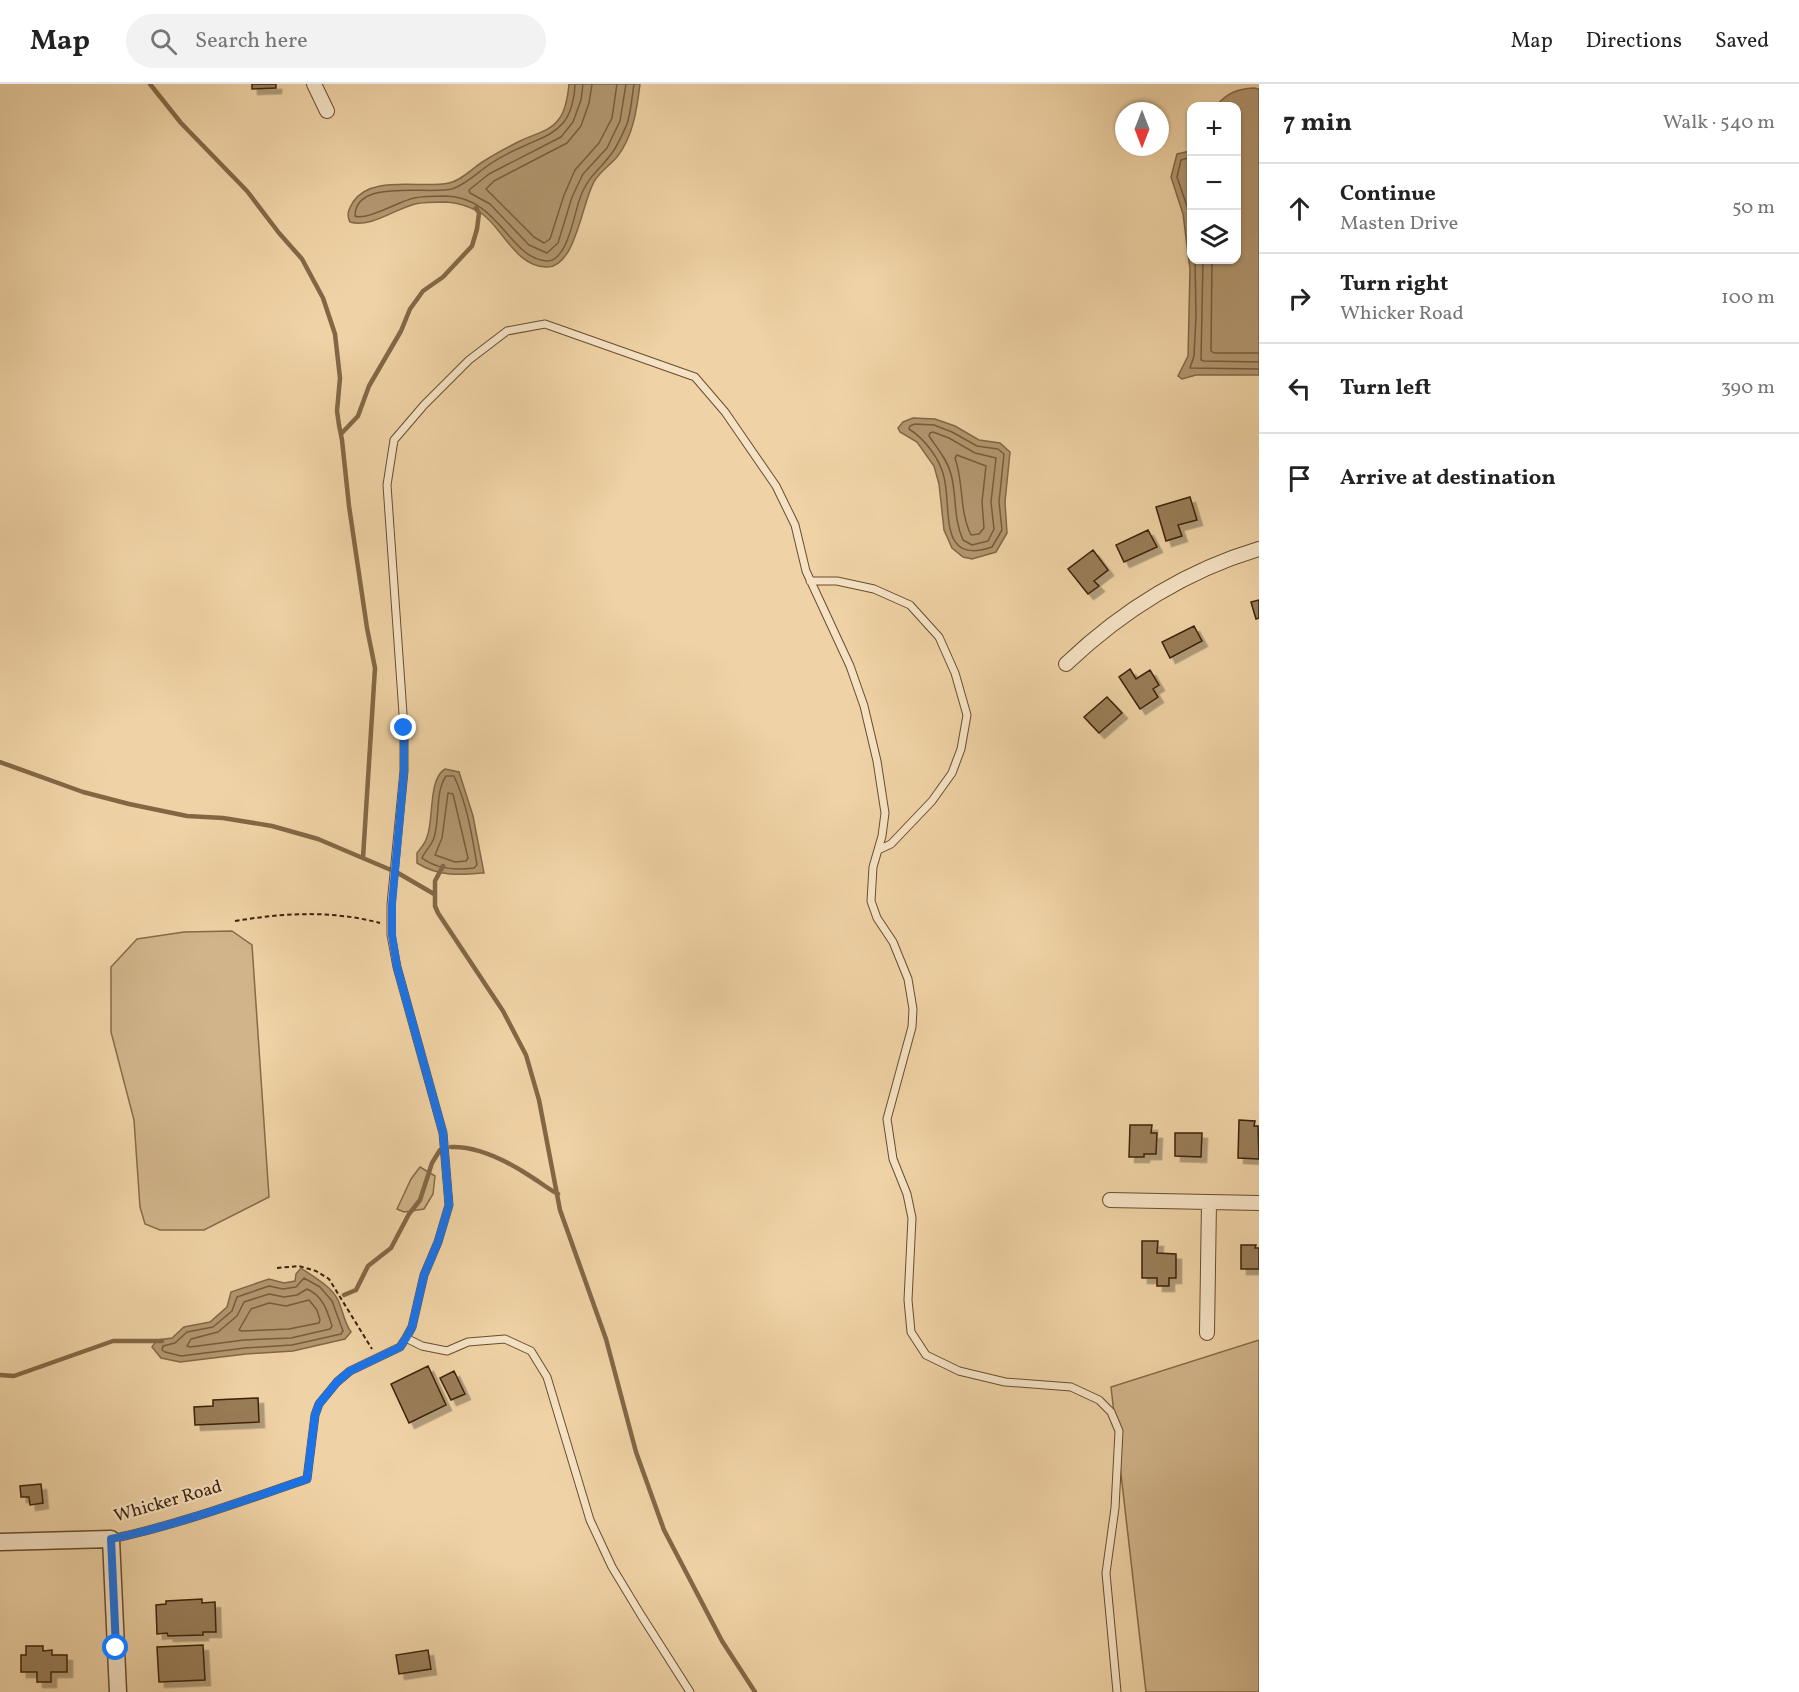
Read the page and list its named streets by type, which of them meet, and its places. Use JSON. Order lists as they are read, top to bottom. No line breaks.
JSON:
{"streets":{"street":["Whicker Road"]},"north":"bottom","page":{"header":"Map","search":"Search here","nav":["Map","Directions","Saved"],"heading":["7 min","Walk · 540 m"],"map_buttons":["+","−"],"list":[["Continue","Masten Drive","50 m"],["Turn right","Whicker Road","100 m"],["Turn left","390 m"],"Arrive at destination"]}}
